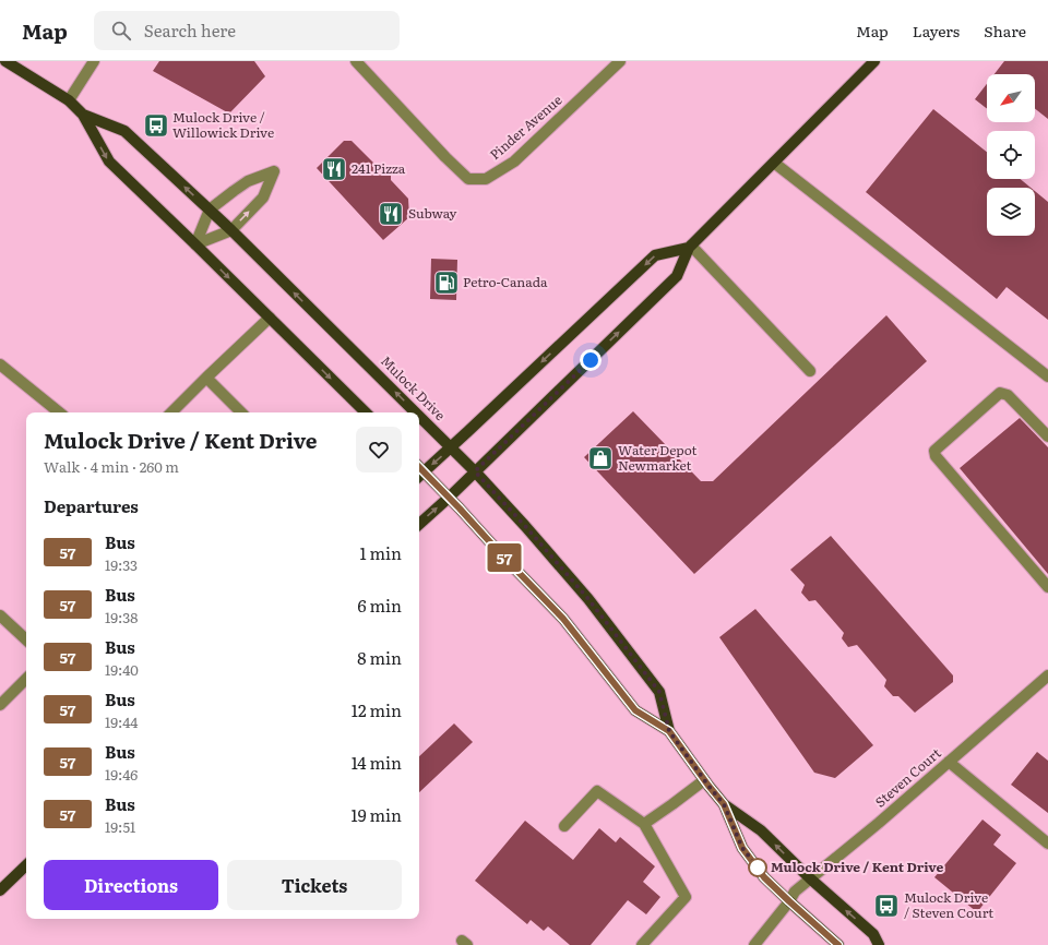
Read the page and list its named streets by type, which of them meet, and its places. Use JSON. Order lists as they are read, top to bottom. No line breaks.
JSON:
{"streets":{"main road":["Mulock Drive"],"street":["Pinder Avenue","Steven Court"]},"crossings":[["Mulock Drive","Steven Court"]],"places":{"bus stop":["Mulock Drive / Willowick Drive","Mulock Drive / Steven Court"],"restaurant":["241 Pizza","Subway"],"fuel station":["Petro-Canada"],"shop":["Water Depot Newmarket"],"other":["Mulock Drive / Kent Drive"]},"lines":["bus line 57"],"north":"bottom left","page":{"header":"Map","search":"Search here","nav":["Map","Layers","Share"],"on_map":"57","heading":[["Mulock Drive / Kent Drive","Walk · 4 min · 260 m"],"Departures"],"list":[{"mark":"57","name":"Bus","note":"19:33","value":"1 min"},{"mark":"57","name":"Bus","note":"19:38","value":"6 min"},{"mark":"57","name":"Bus","note":"19:40","value":"8 min"},{"mark":"57","name":"Bus","note":"19:44","value":"12 min"},{"mark":"57","name":"Bus","note":"19:46","value":"14 min"},{"mark":"57","name":"Bus","note":"19:51","value":"19 min"}],"buttons":["Directions","Tickets"]}}
